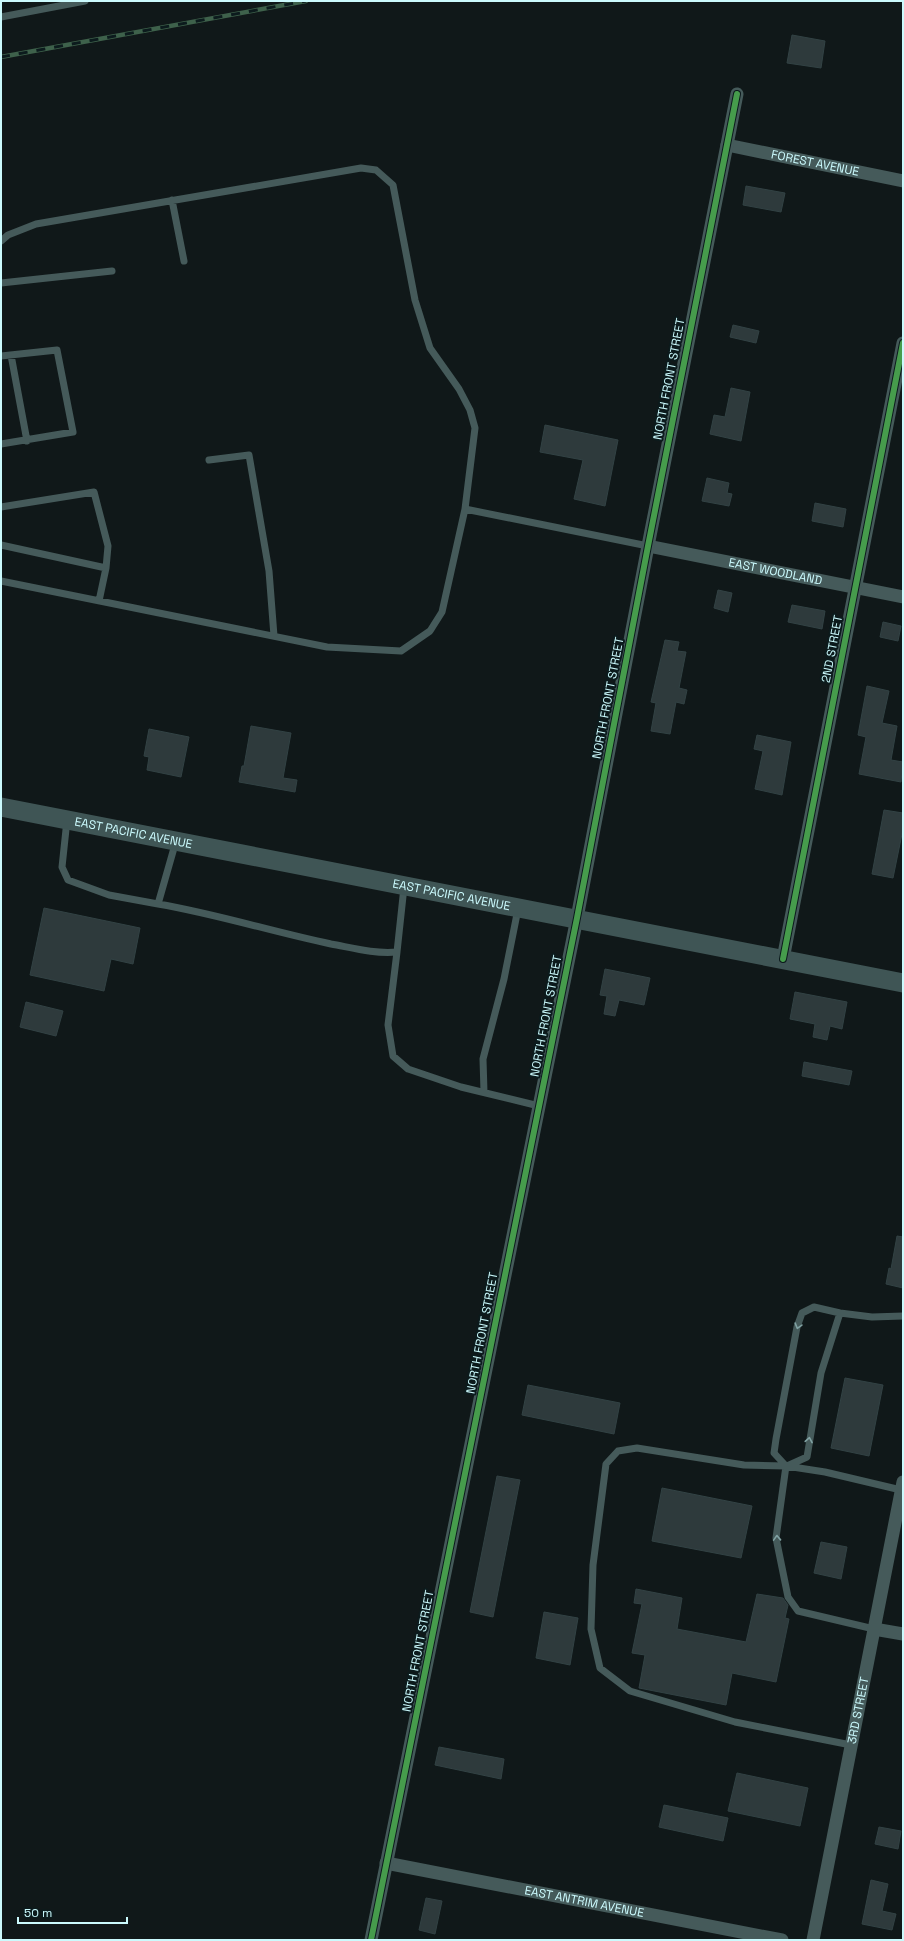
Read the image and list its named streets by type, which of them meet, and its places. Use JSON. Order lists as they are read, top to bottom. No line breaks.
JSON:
{"streets":{"main road":["EAST PACIFIC AVENUE"],"street":["FOREST AVENUE","NORTH FRONT STREET","EAST WOODLAND","2ND STREET","3RD STREET","EAST ANTRIM AVENUE"]},"crossings":[["FOREST AVENUE","NORTH FRONT STREET"],["NORTH FRONT STREET","EAST WOODLAND"],["NORTH FRONT STREET","EAST PACIFIC AVENUE"],["NORTH FRONT STREET","EAST ANTRIM AVENUE"],["EAST WOODLAND","2ND STREET"],["2ND STREET","EAST PACIFIC AVENUE"]],"scale_bar":"50 m"}
